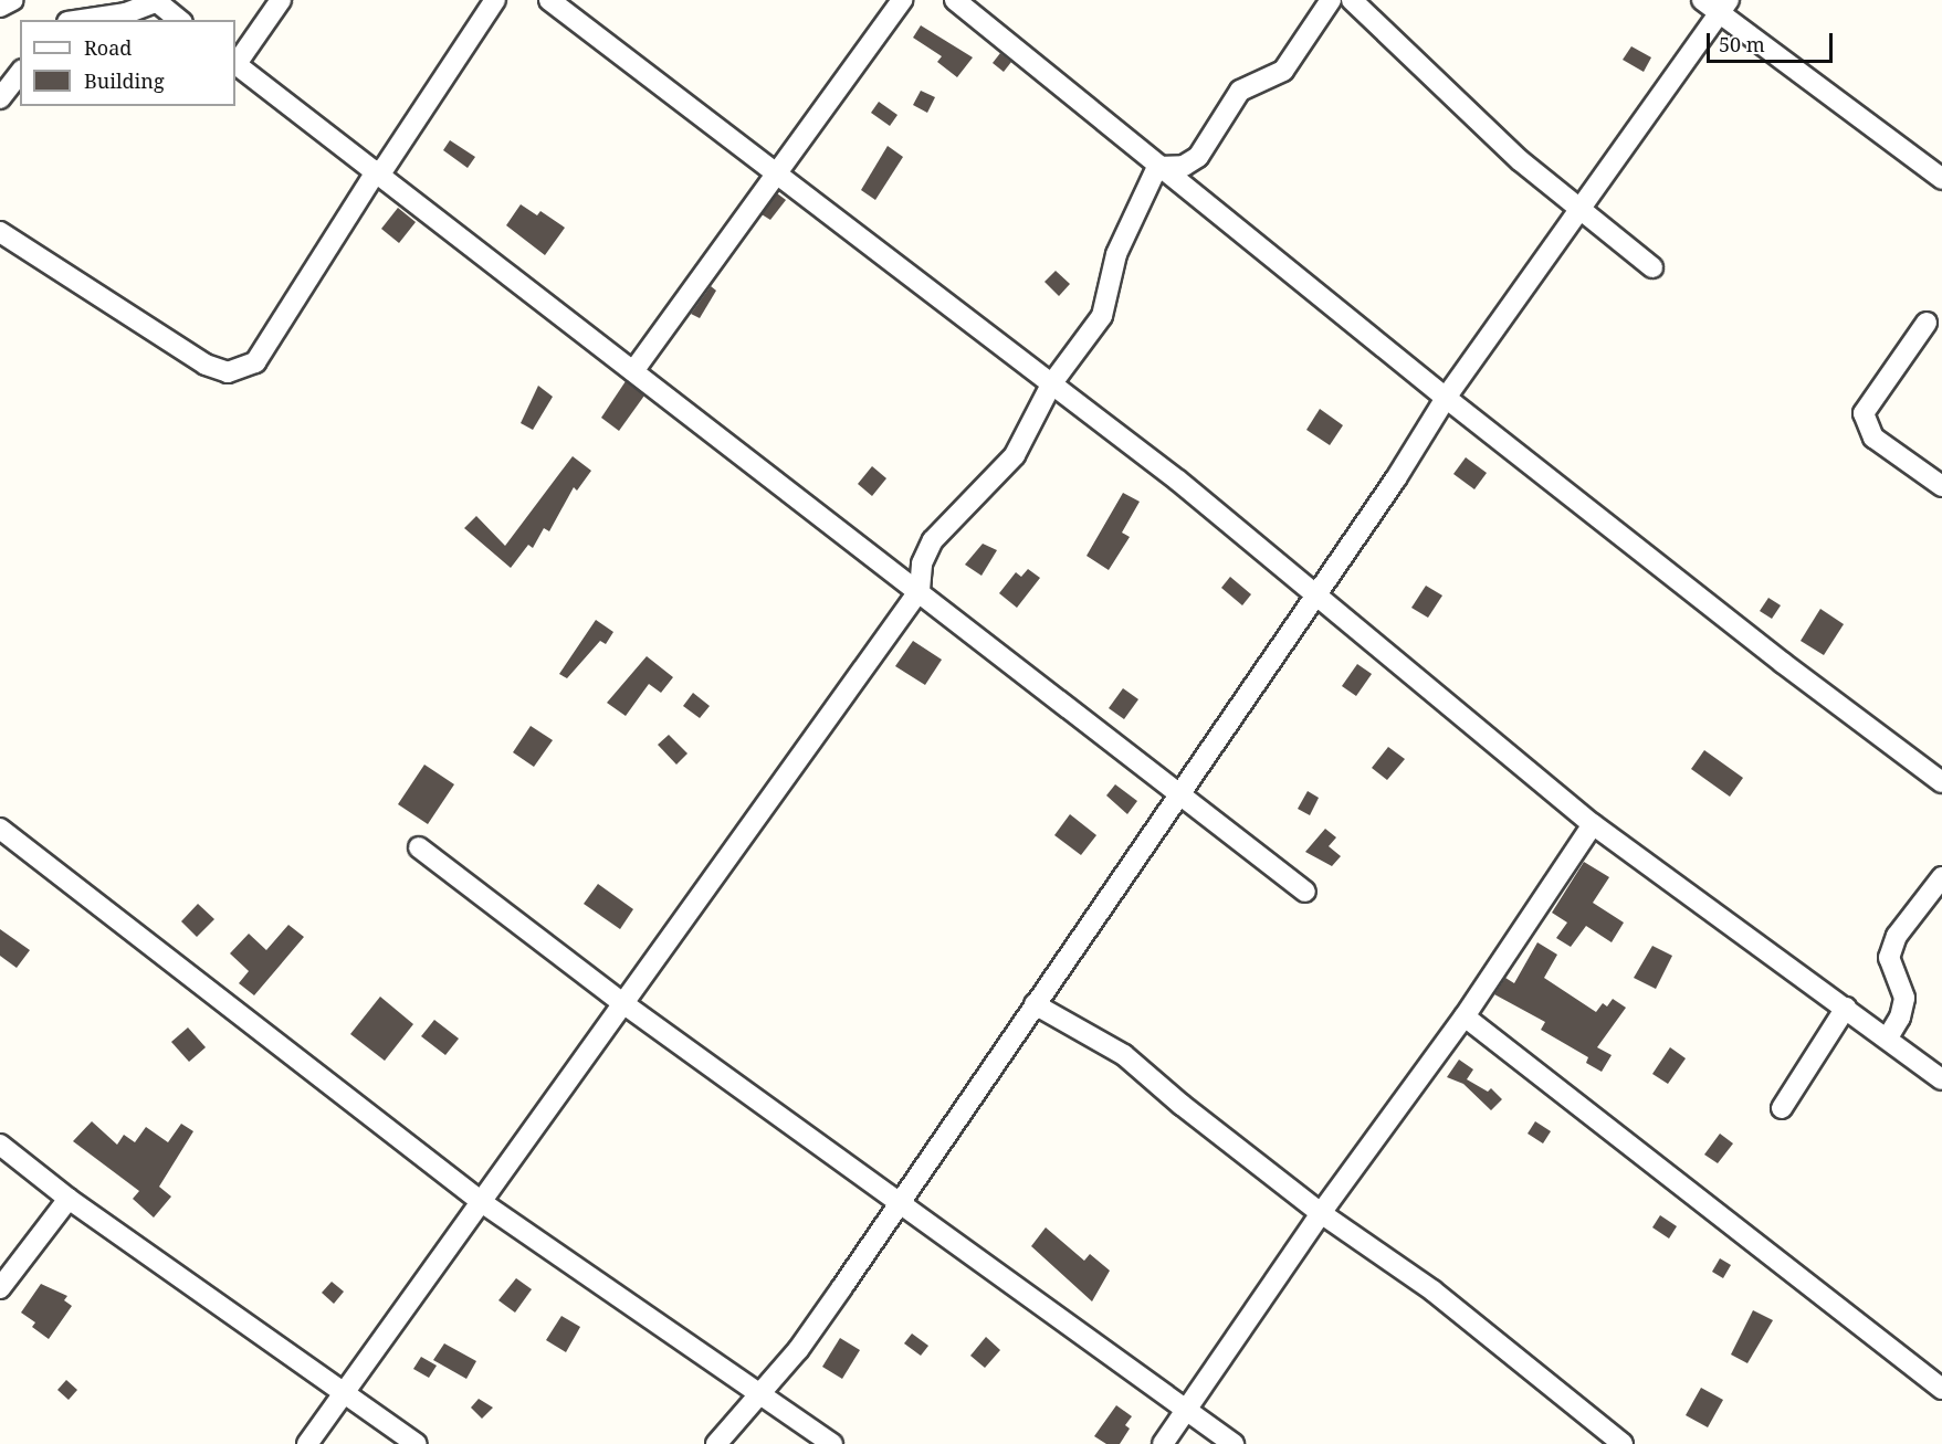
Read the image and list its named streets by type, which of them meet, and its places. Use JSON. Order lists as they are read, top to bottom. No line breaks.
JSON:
{"legend":["Road","Building"],"scale_bar":"50 m"}
